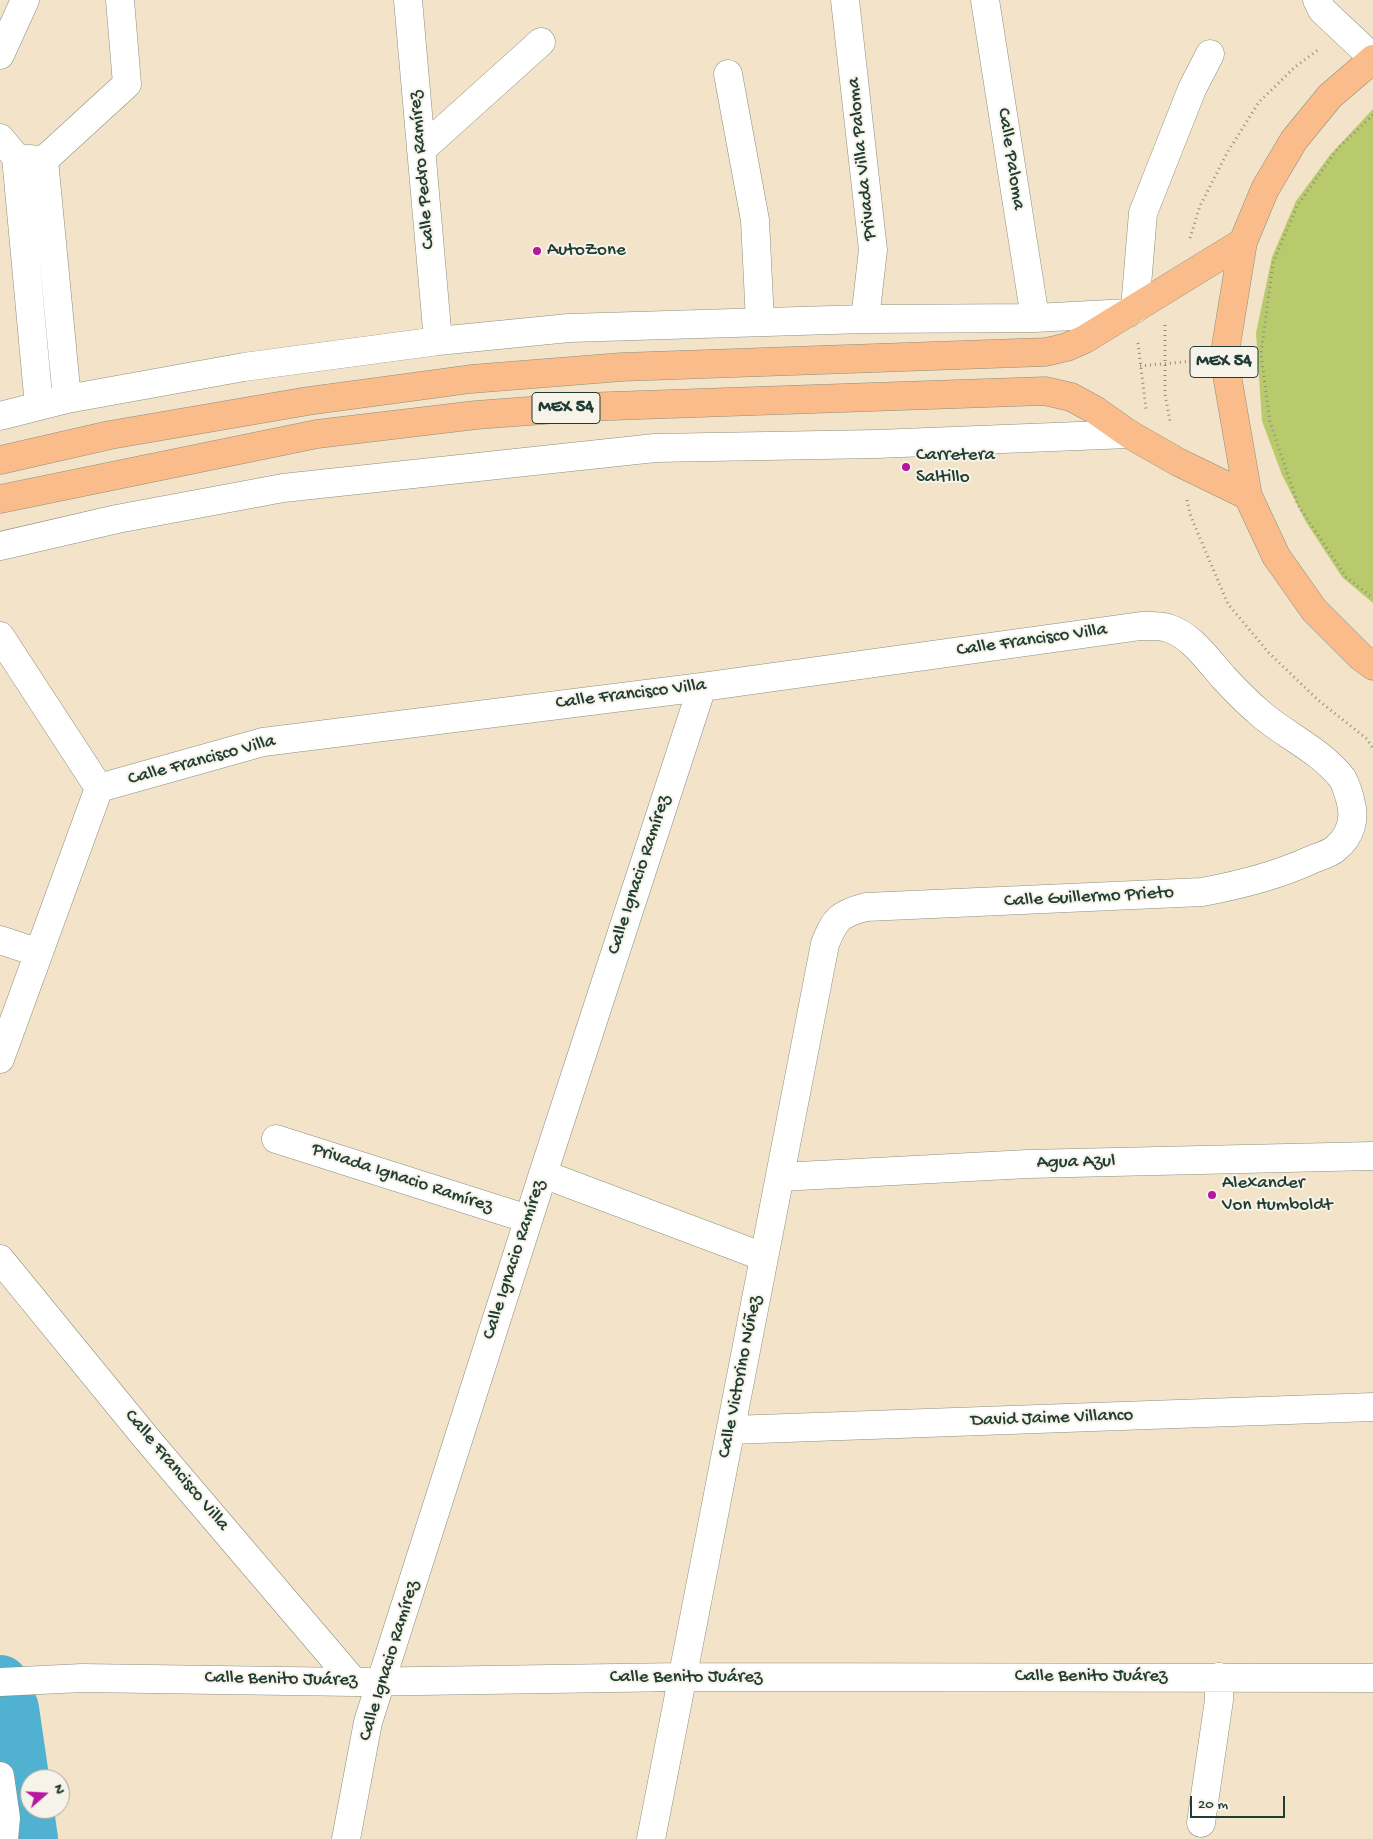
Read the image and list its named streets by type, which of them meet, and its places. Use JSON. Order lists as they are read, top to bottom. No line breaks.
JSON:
{"streets":{"main road":["MEX 54"],"street":["Privada Villa Paloma","Calle Paloma","Calle Pedro Ramírez","Calle Francisco Villa","Calle Ignacio Ramírez","Calle Guillermo Prieto","Agua Azul","Privada Ignacio Ramírez","Calle Victorino Núñez","David Jaime Villanco","Calle Benito Juárez"]},"crossings":[["Calle Francisco Villa","Calle Ignacio Ramírez"],["Calle Francisco Villa","Calle Guillermo Prieto"],["Calle Francisco Villa","Calle Benito Juárez"],["Calle Ignacio Ramírez","Privada Ignacio Ramírez"],["Calle Ignacio Ramírez","Calle Benito Juárez"],["Calle Guillermo Prieto","Calle Victorino Núñez"],["Agua Azul","Calle Victorino Núñez"],["Calle Victorino Núñez","David Jaime Villanco"],["Calle Victorino Núñez","Calle Benito Juárez"]],"places":["AutoZone","Carretera Saltillo","Alexander Von Humboldt"],"scale_bar":"20 m","north":"right"}
